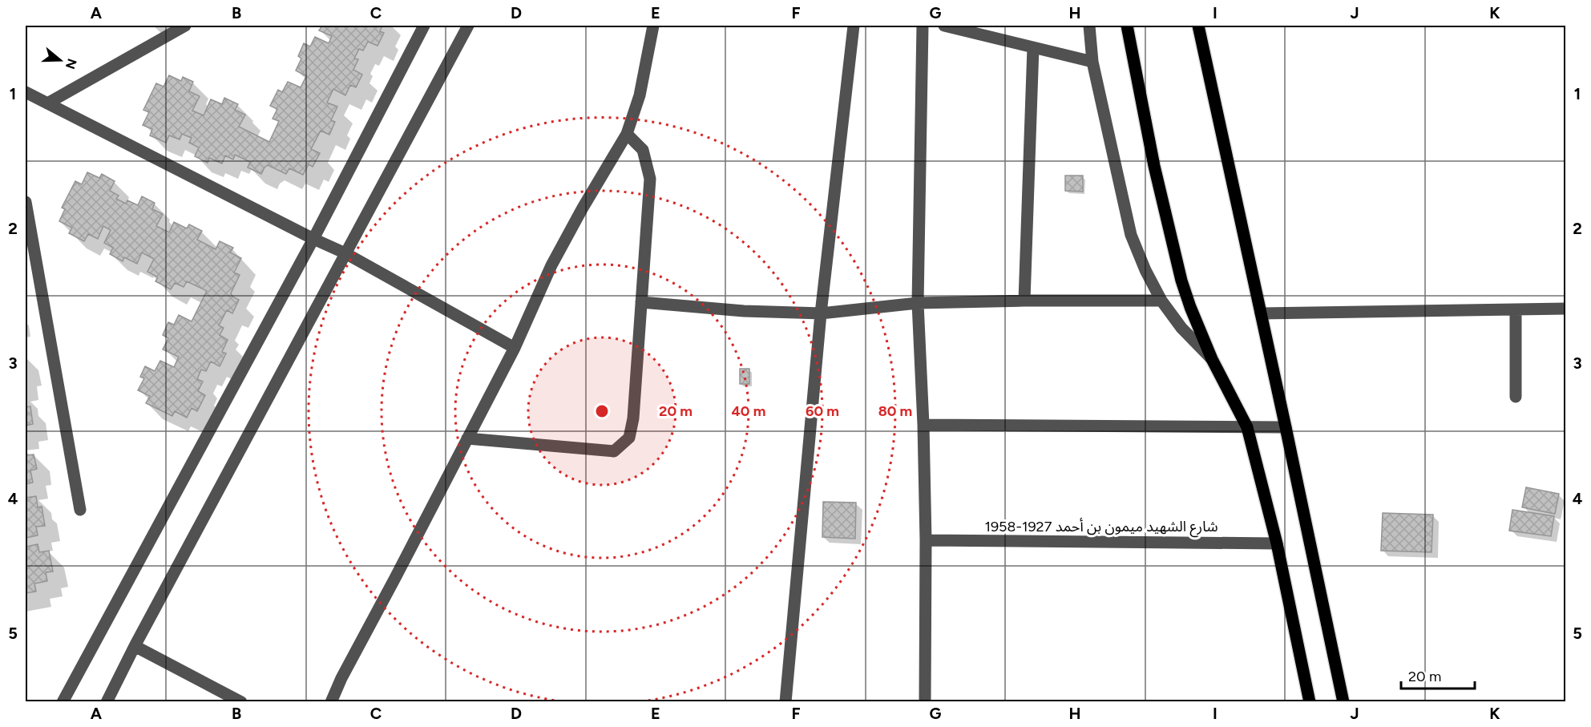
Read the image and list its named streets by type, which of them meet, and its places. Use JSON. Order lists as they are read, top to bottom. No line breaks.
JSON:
{"streets":{"street":["شارع الشهيد ميمون بن أحمد 1927-1958"]},"scale_bar":"20 m","north":"right","grid":{"columns":["A","B","C","D","E","F","G","H","I","J","K"],"rows":["1","2","3","4","5"]},"rings":["20 m","40 m","60 m","80 m"]}
